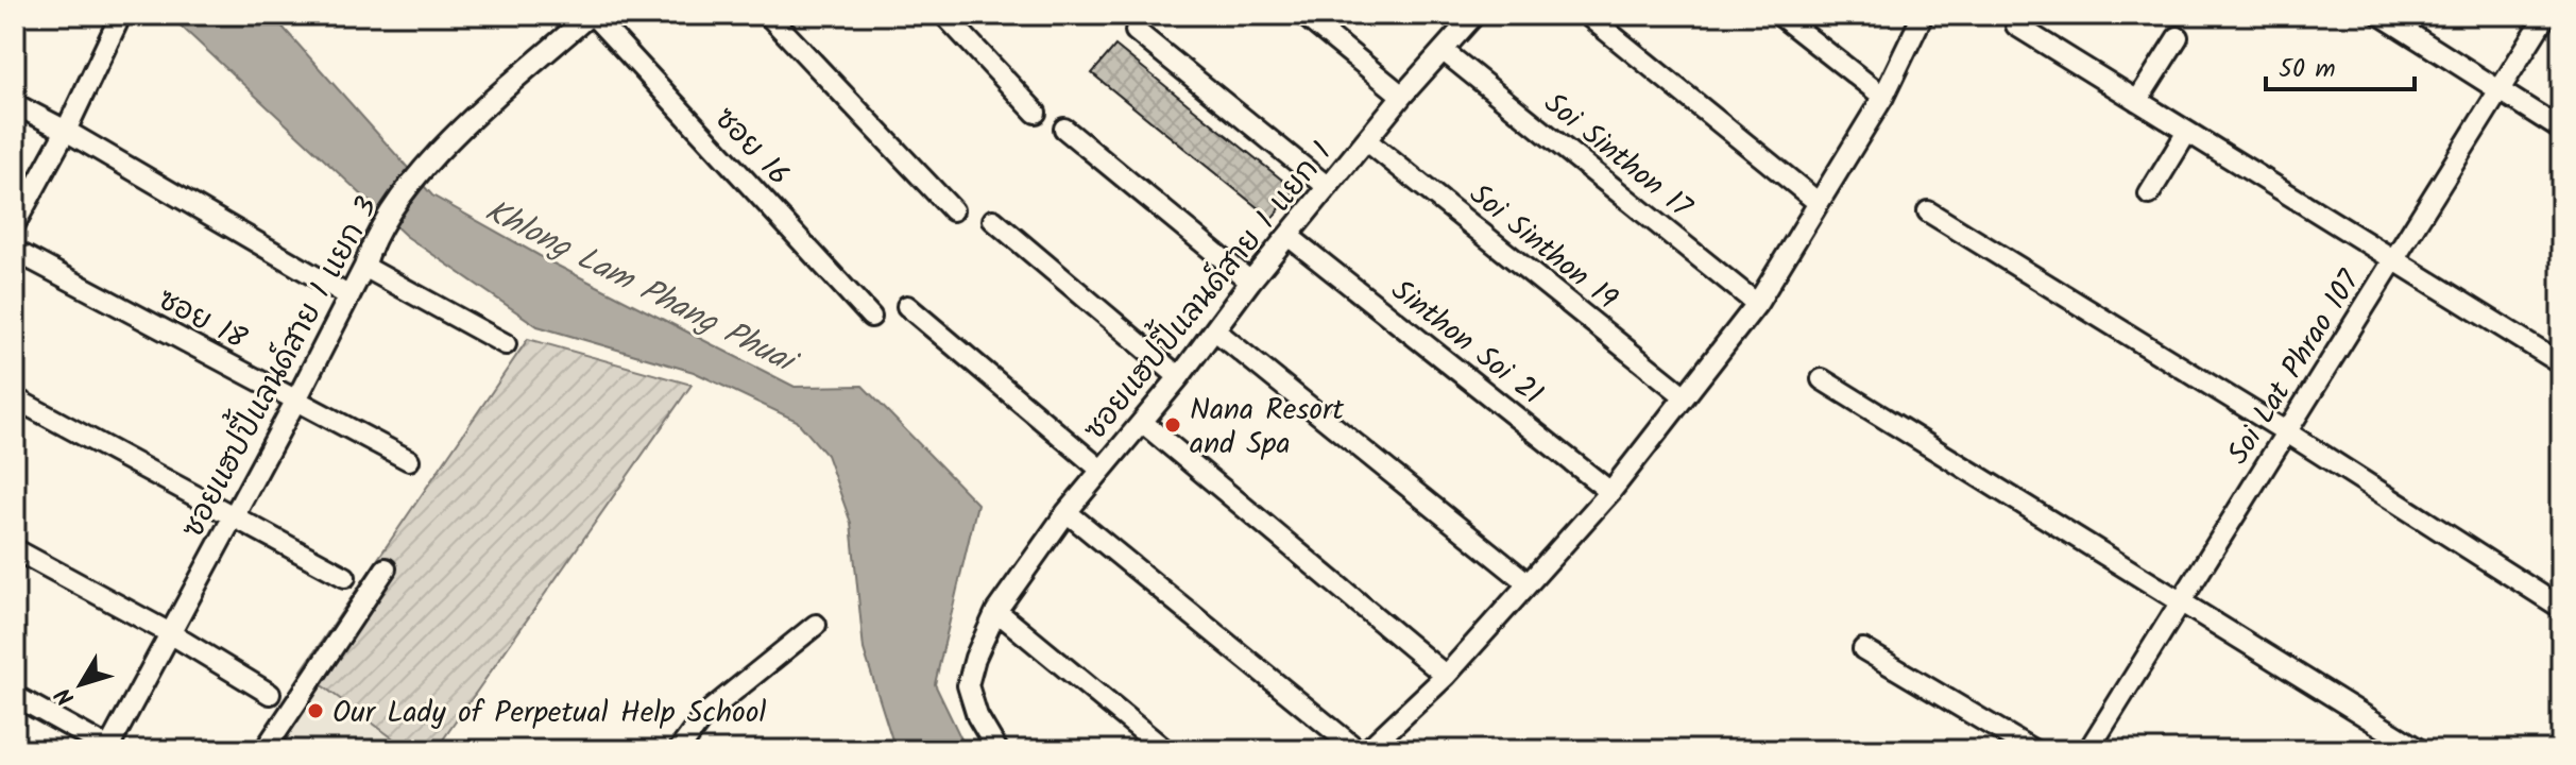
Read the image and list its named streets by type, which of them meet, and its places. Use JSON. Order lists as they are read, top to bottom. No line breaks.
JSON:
{"streets":{"street":["ซอย 16","Soi Sinthon 17","Soi Sinthon 19","ซอยแฮปปี้แลนด์สาย 1 แยก 1","ซอย 18","Sinthon Soi 21","ซอยแฮปปี้แลนด์สาย 1 แยก 3","Soi Lat Phrao 107"]},"crossings":[["ซอย 16","ซอยแฮปปี้แลนด์สาย 1 แยก 3"],["Soi Sinthon 17","ซอยแฮปปี้แลนด์สาย 1 แยก 1"],["Soi Sinthon 19","ซอยแฮปปี้แลนด์สาย 1 แยก 1"],["ซอยแฮปปี้แลนด์สาย 1 แยก 1","Sinthon Soi 21"],["ซอย 18","ซอยแฮปปี้แลนด์สาย 1 แยก 3"]],"water":["Khlong Lam Phang Phuai"],"places":["Nana Resort and Spa","Our Lady of Perpetual Help School"],"scale_bar":"50 m","north":"bottom left"}
